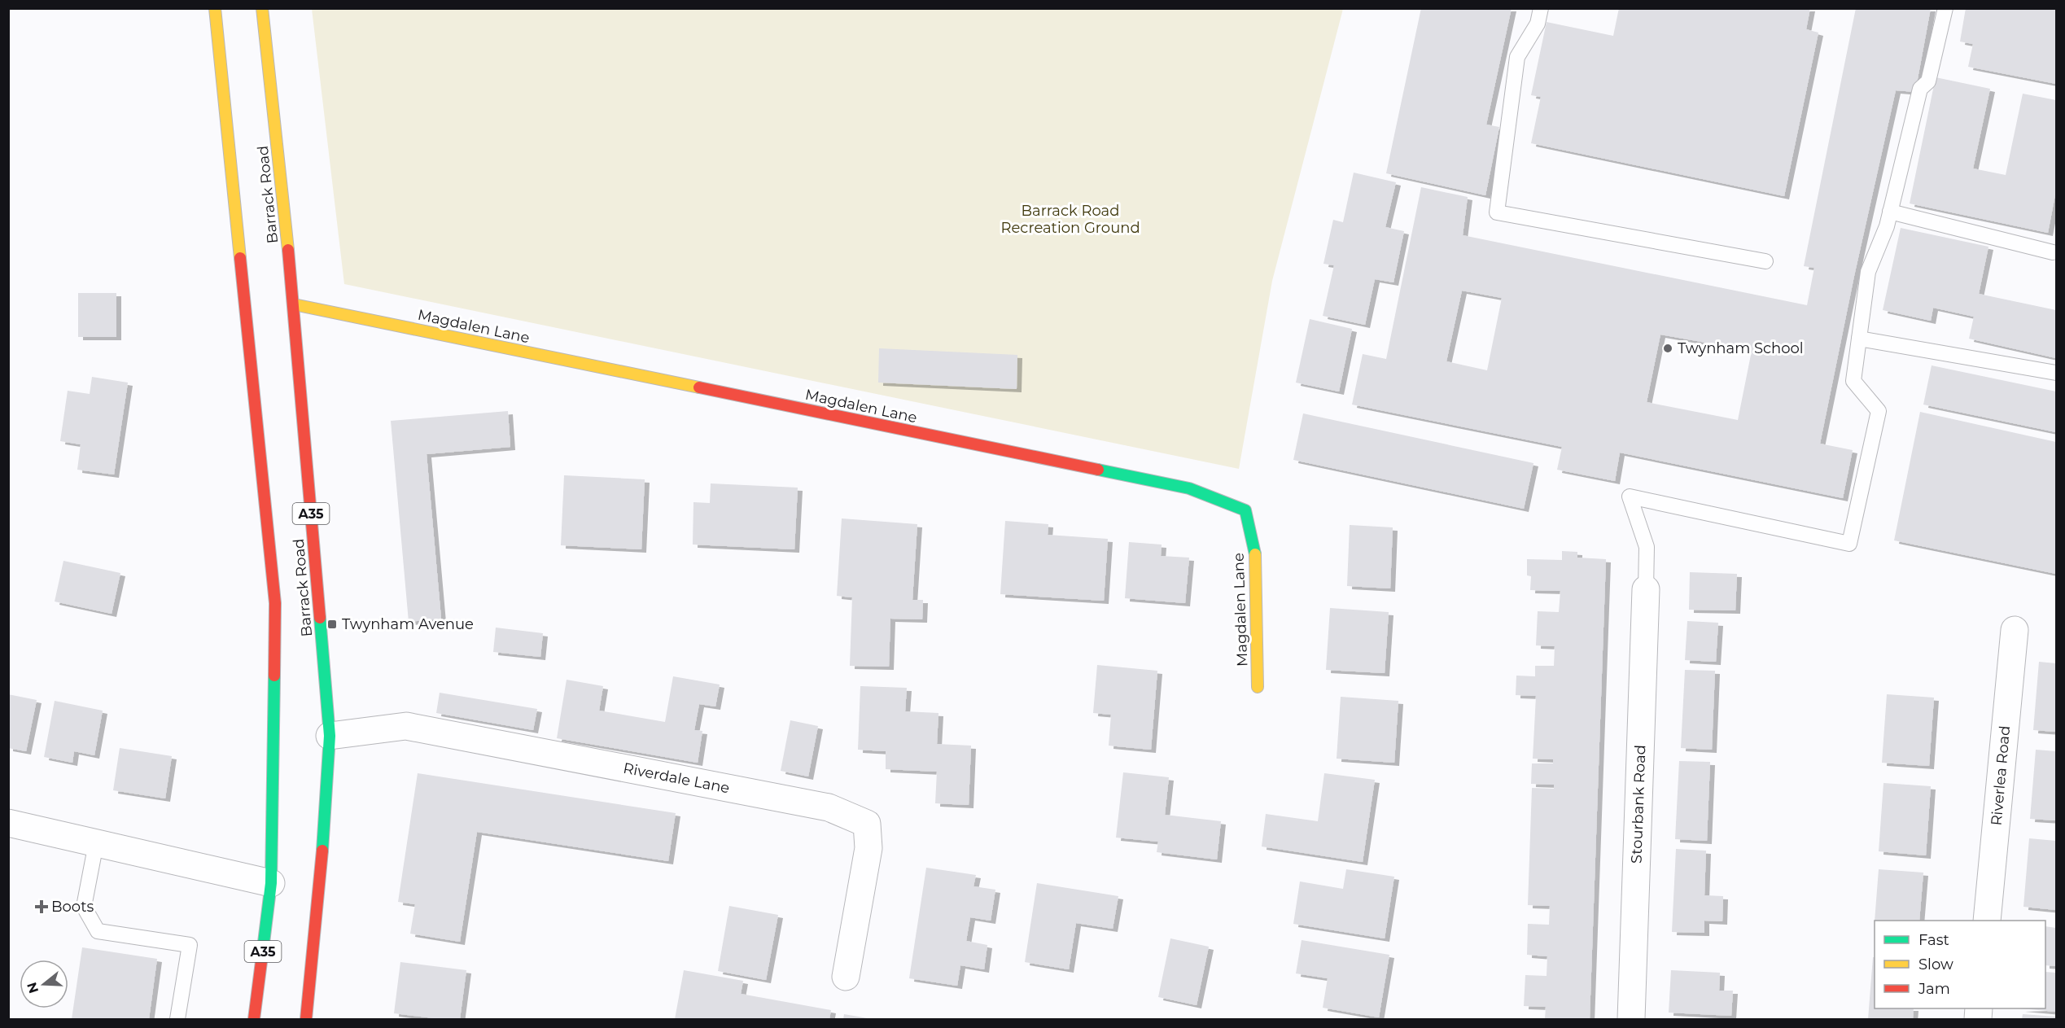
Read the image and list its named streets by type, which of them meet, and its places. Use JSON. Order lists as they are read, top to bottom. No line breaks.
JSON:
{"streets":{"main road":["Barrack Road","Magdalen Lane","A35"],"street":["Riverlea Road","Riverdale Lane","Stourbank Road"]},"crossings":[["Barrack Road","Magdalen Lane"],["Barrack Road","Riverdale Lane"]],"parks":["Barrack Road Recreation Ground"],"places":{"other":["Twynham School"],"transit":["Twynham Avenue"],"health":["Boots"]},"legend":["Fast","Slow","Jam"],"north":"left"}
